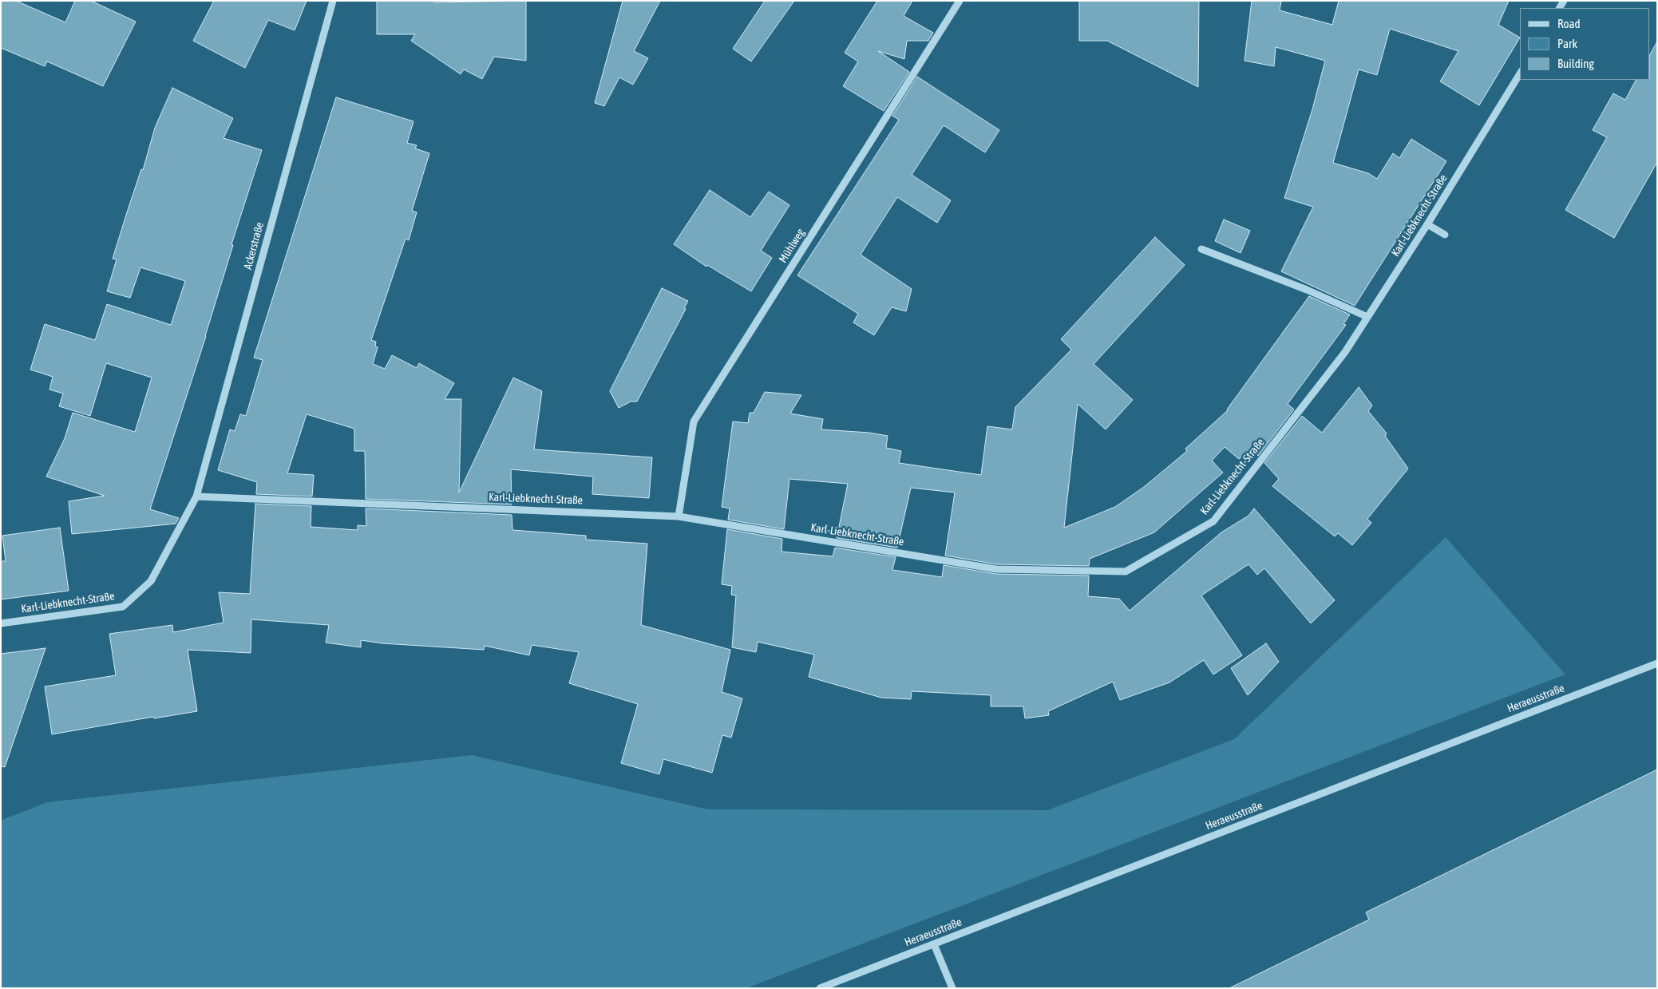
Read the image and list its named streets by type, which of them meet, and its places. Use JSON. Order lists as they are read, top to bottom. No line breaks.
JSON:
{"streets":{"street":["Karl-Liebknecht-Straße","Ackerstraße","Mühlweg","Heraeusstraße"]},"crossings":[["Karl-Liebknecht-Straße","Ackerstraße"],["Karl-Liebknecht-Straße","Mühlweg"]],"legend":["Road","Park","Building"]}
